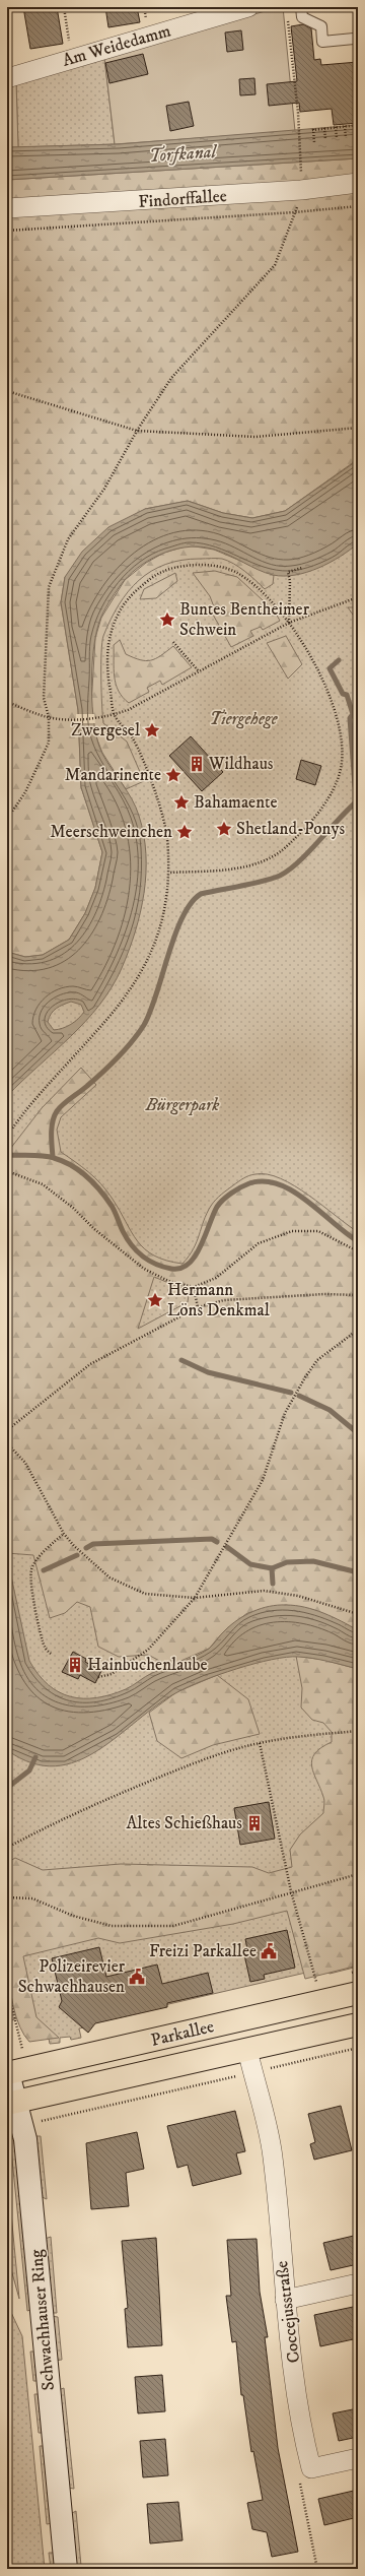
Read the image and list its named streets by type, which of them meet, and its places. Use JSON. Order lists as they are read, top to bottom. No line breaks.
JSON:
{"streets":{"main road":["Parkallee","Schwachhauser Ring"],"street":["Am Weidedamm","Findorffallee","Coccejusstraße"]},"crossings":[["Parkallee","Coccejusstraße"],["Parkallee","Schwachhauser Ring"]],"water":["Torfkanal"],"parks":["Tiergehege","Bürgerpark"],"places":{"place":["Buntes Bentheimer Schwein","Zwergesel","Mandarinente","Bahamaente","Shetland-Ponys","Meerschweinchen","Hermann Löns Denkmal"],"building":["Wildhaus","Hainbuchenlaube","Altes Schießhaus"],"public building":["Freizi Parkallee","Polizeirevier Schwachhausen"]}}
